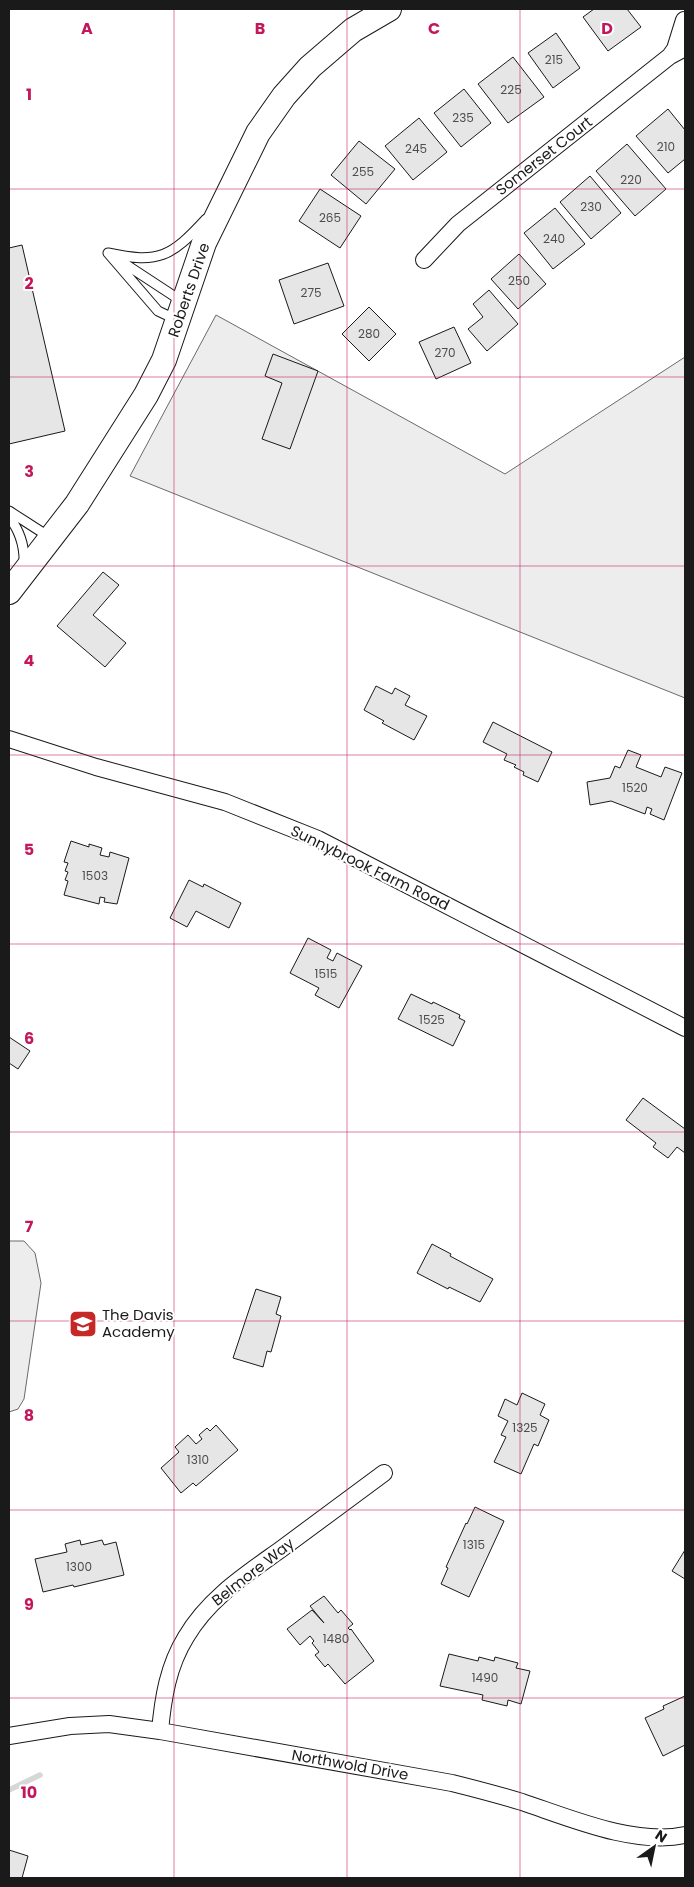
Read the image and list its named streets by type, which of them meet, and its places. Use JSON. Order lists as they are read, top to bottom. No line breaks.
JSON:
{"streets":{"street":["Somerset Court","Roberts Drive","Sunnybrook Farm Road","Belmore Way","Northwold Drive"]},"crossings":[["Belmore Way","Northwold Drive"]],"places":{"school or university":["The Davis Academy"]},"house_numbers":["215","225","235","210","245","255","220","230","265","240","250","275","280","270","1520","1503","1515","1525","1325","1310","1315","1300","1480","1490"],"north":"top right","grid":{"columns":["A","B","C","D"],"rows":["1","2","3","4","5","6","7","8","9","10"]}}
